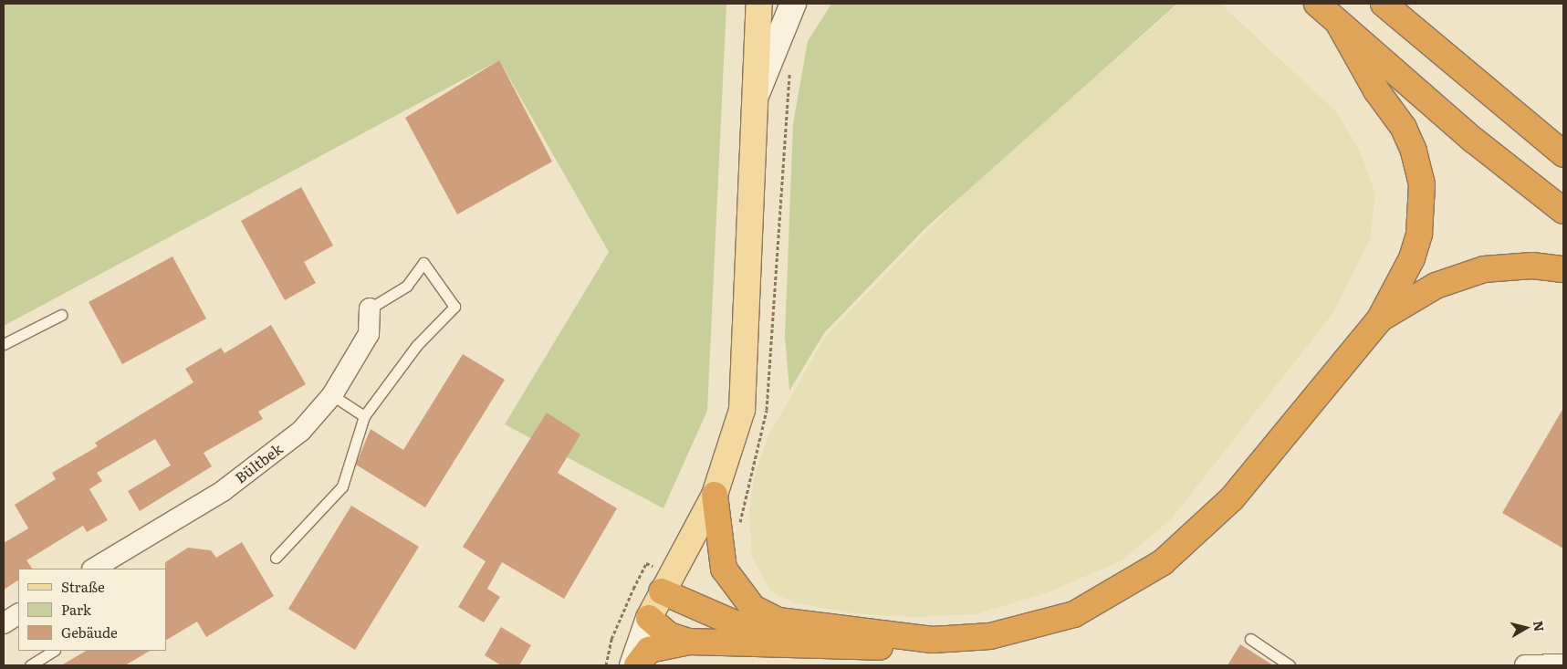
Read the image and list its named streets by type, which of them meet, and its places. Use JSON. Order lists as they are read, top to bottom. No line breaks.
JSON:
{"streets":{"street":["Bültbek"]},"legend":["Straße","Park","Gebäude"],"north":"right"}
